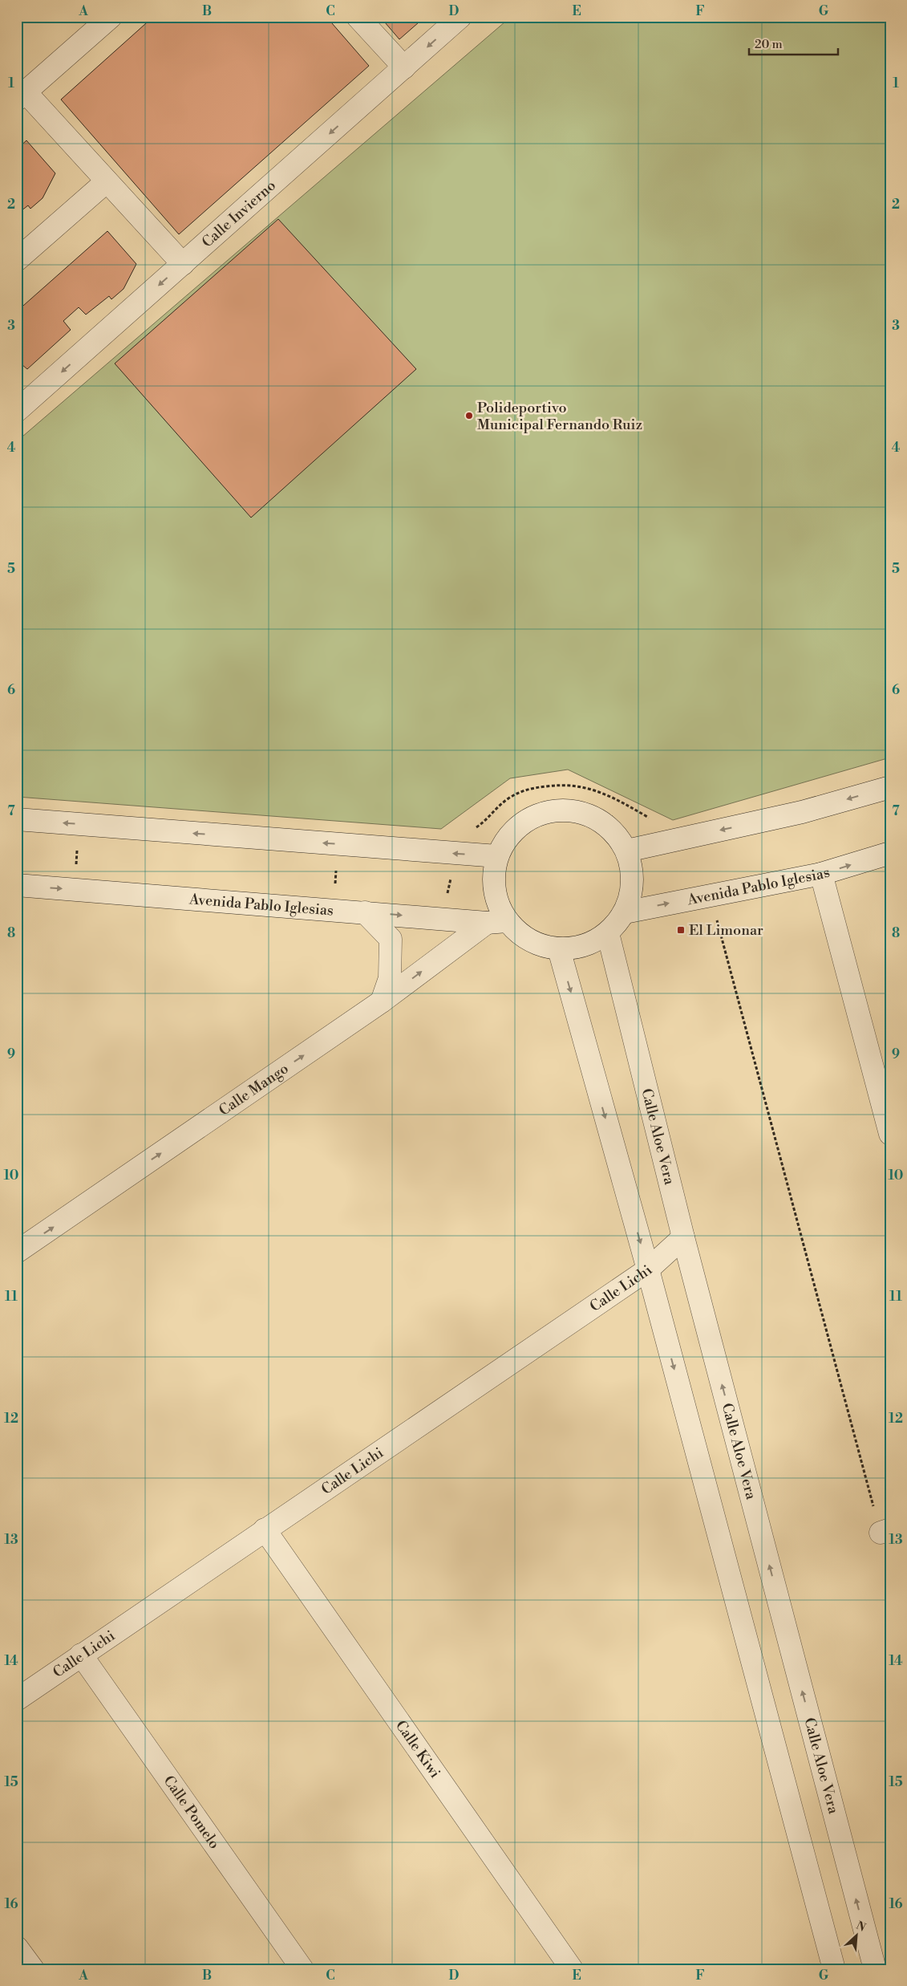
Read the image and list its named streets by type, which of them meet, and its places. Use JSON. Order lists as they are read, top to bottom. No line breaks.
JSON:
{"streets":{"street":["Calle Invierno","Avenida Pablo Iglesias","Calle Mango","Calle Aloe Vera","Calle Lichi","Calle Kiwi","Calle Pomelo"]},"crossings":[["Avenida Pablo Iglesias","Calle Mango"],["Avenida Pablo Iglesias","Calle Aloe Vera"],["Calle Mango","Calle Aloe Vera"],["Calle Aloe Vera","Calle Lichi"],["Calle Lichi","Calle Kiwi"],["Calle Lichi","Calle Pomelo"]],"one_way":["Calle Invierno","Calle Mango"],"places":{"other":["Polideportivo Municipal Fernando Ruiz"],"transit":["El Limonar"]},"scale_bar":"20 m","north":"top right","grid":{"columns":["A","B","C","D","E","F","G"],"rows":["1","2","3","4","5","6","7","8","9","10","11","12","13","14","15","16"]}}
